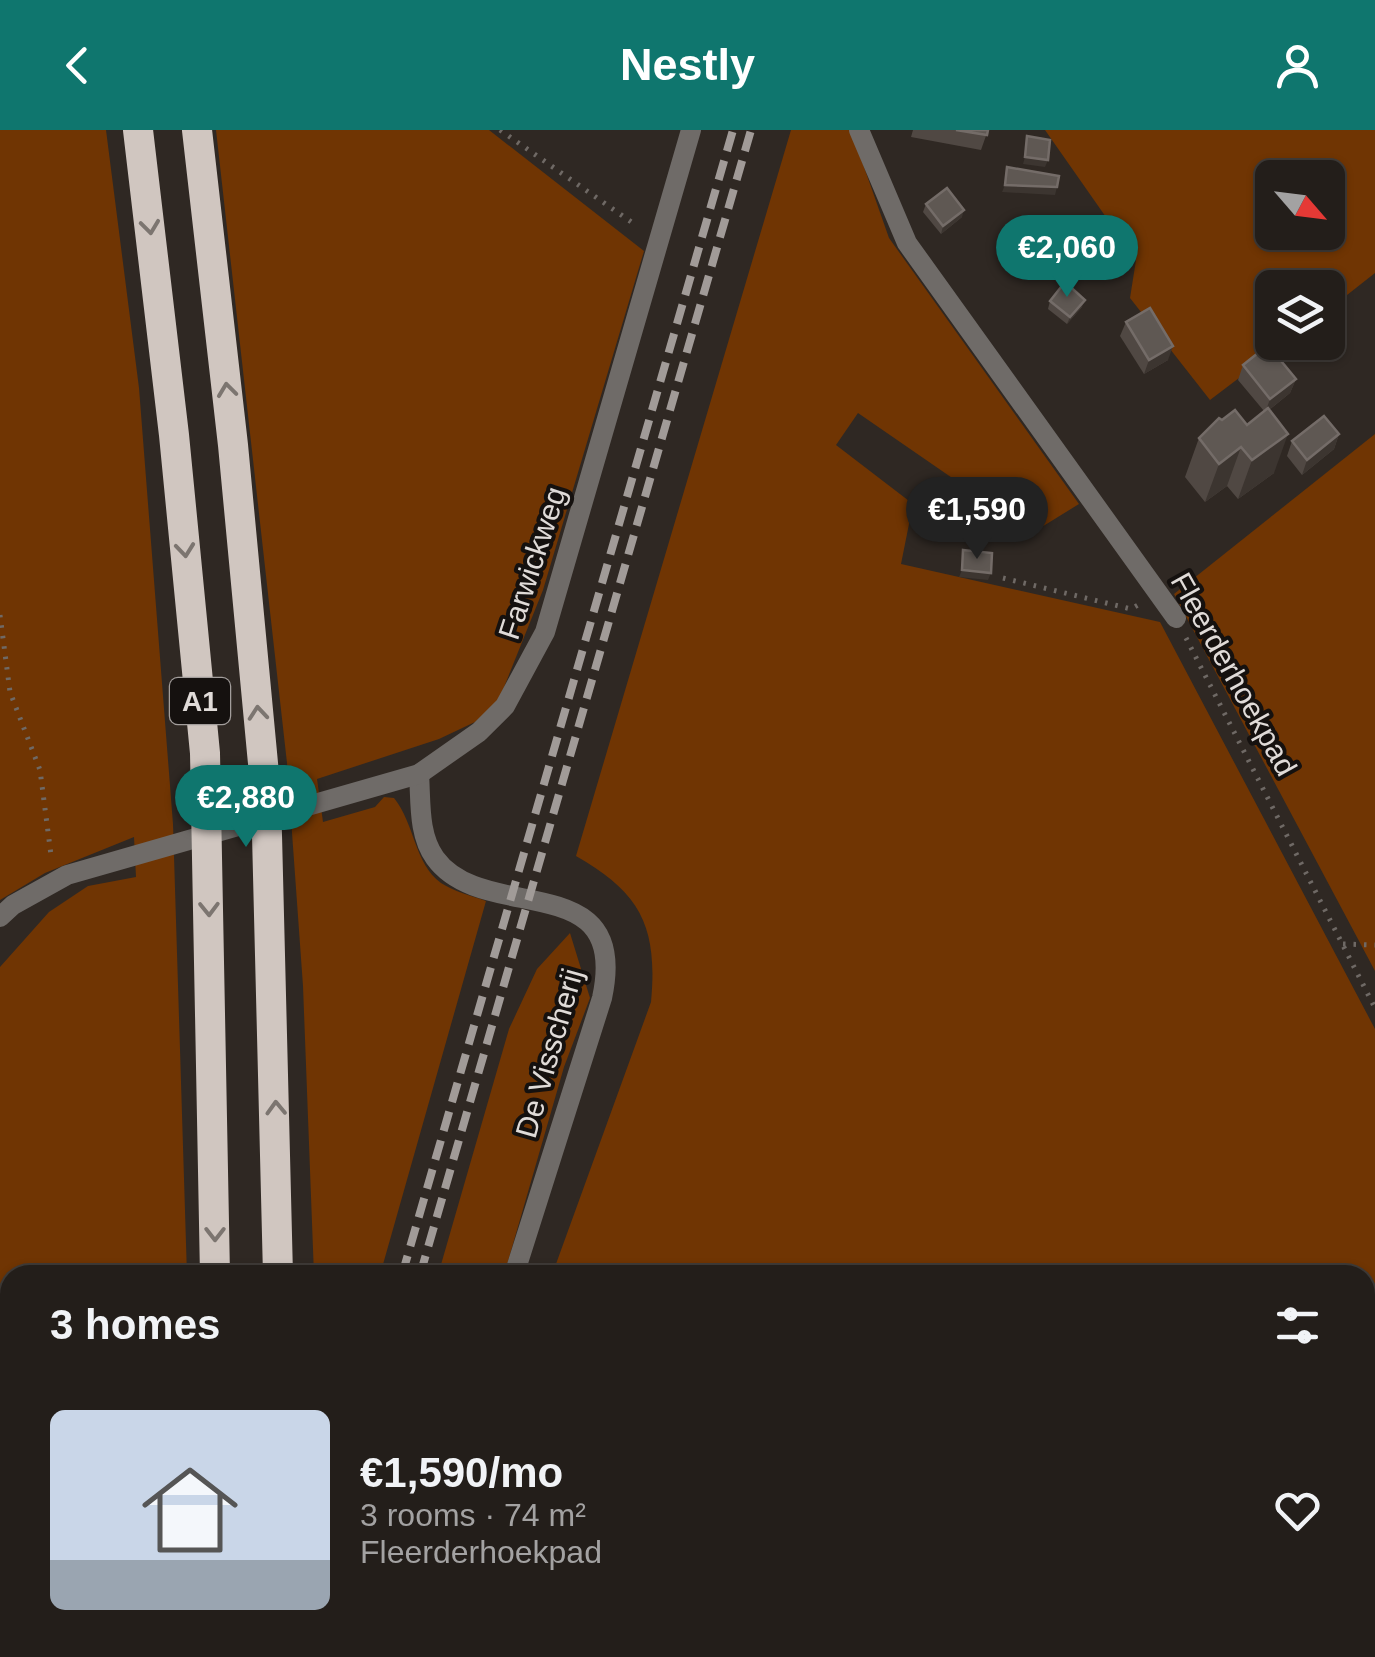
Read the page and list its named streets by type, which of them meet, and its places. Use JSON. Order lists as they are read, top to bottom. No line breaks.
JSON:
{"streets":{"highway":["A1"],"street":["Farwickweg","Fleerderhoekpad","De Visscherij"]},"crossings":[["Farwickweg","De Visscherij"]],"north":"bottom right","page":{"header":"Nestly","price":["€2,060","€1,590","€2,880"],"heading":"3 homes","list":[{"name":"€1,590/mo","note":"3 rooms · 74 m² · Fleerderhoekpad"}]}}
